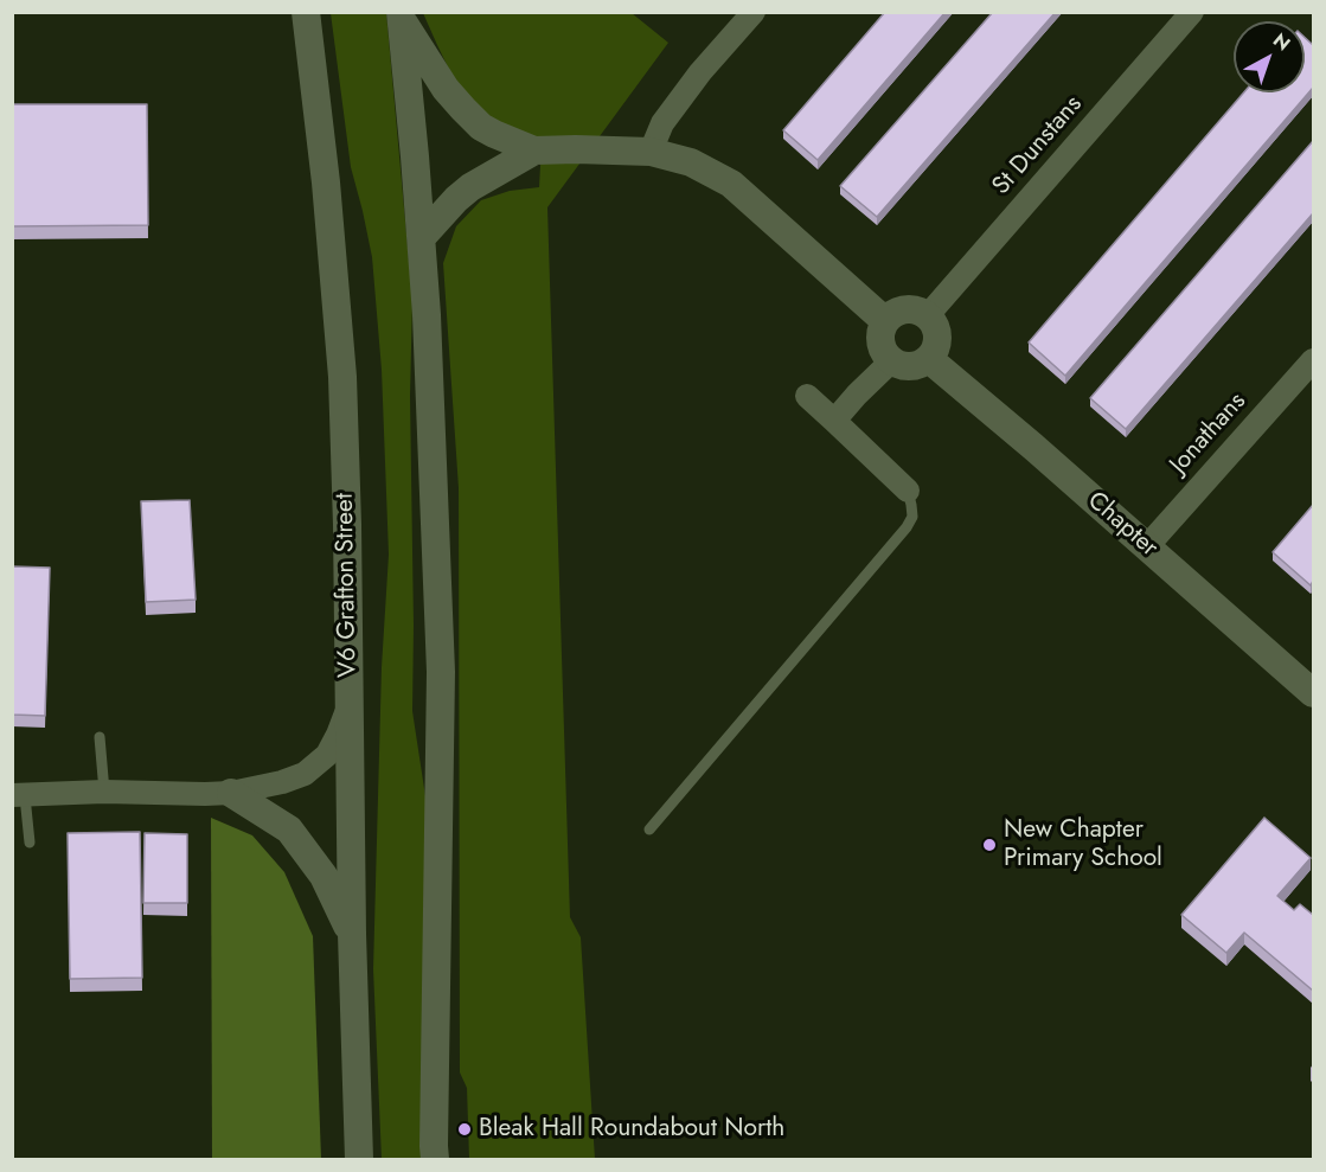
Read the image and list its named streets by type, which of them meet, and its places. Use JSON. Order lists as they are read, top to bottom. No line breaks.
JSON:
{"streets":{"street":["St Dunstans","Jonathans","Chapter","V6 Grafton Street"]},"crossings":[["St Dunstans","Chapter"],["Jonathans","Chapter"]],"places":["New Chapter Primary School","Bleak Hall Roundabout North"],"north":"top right"}
